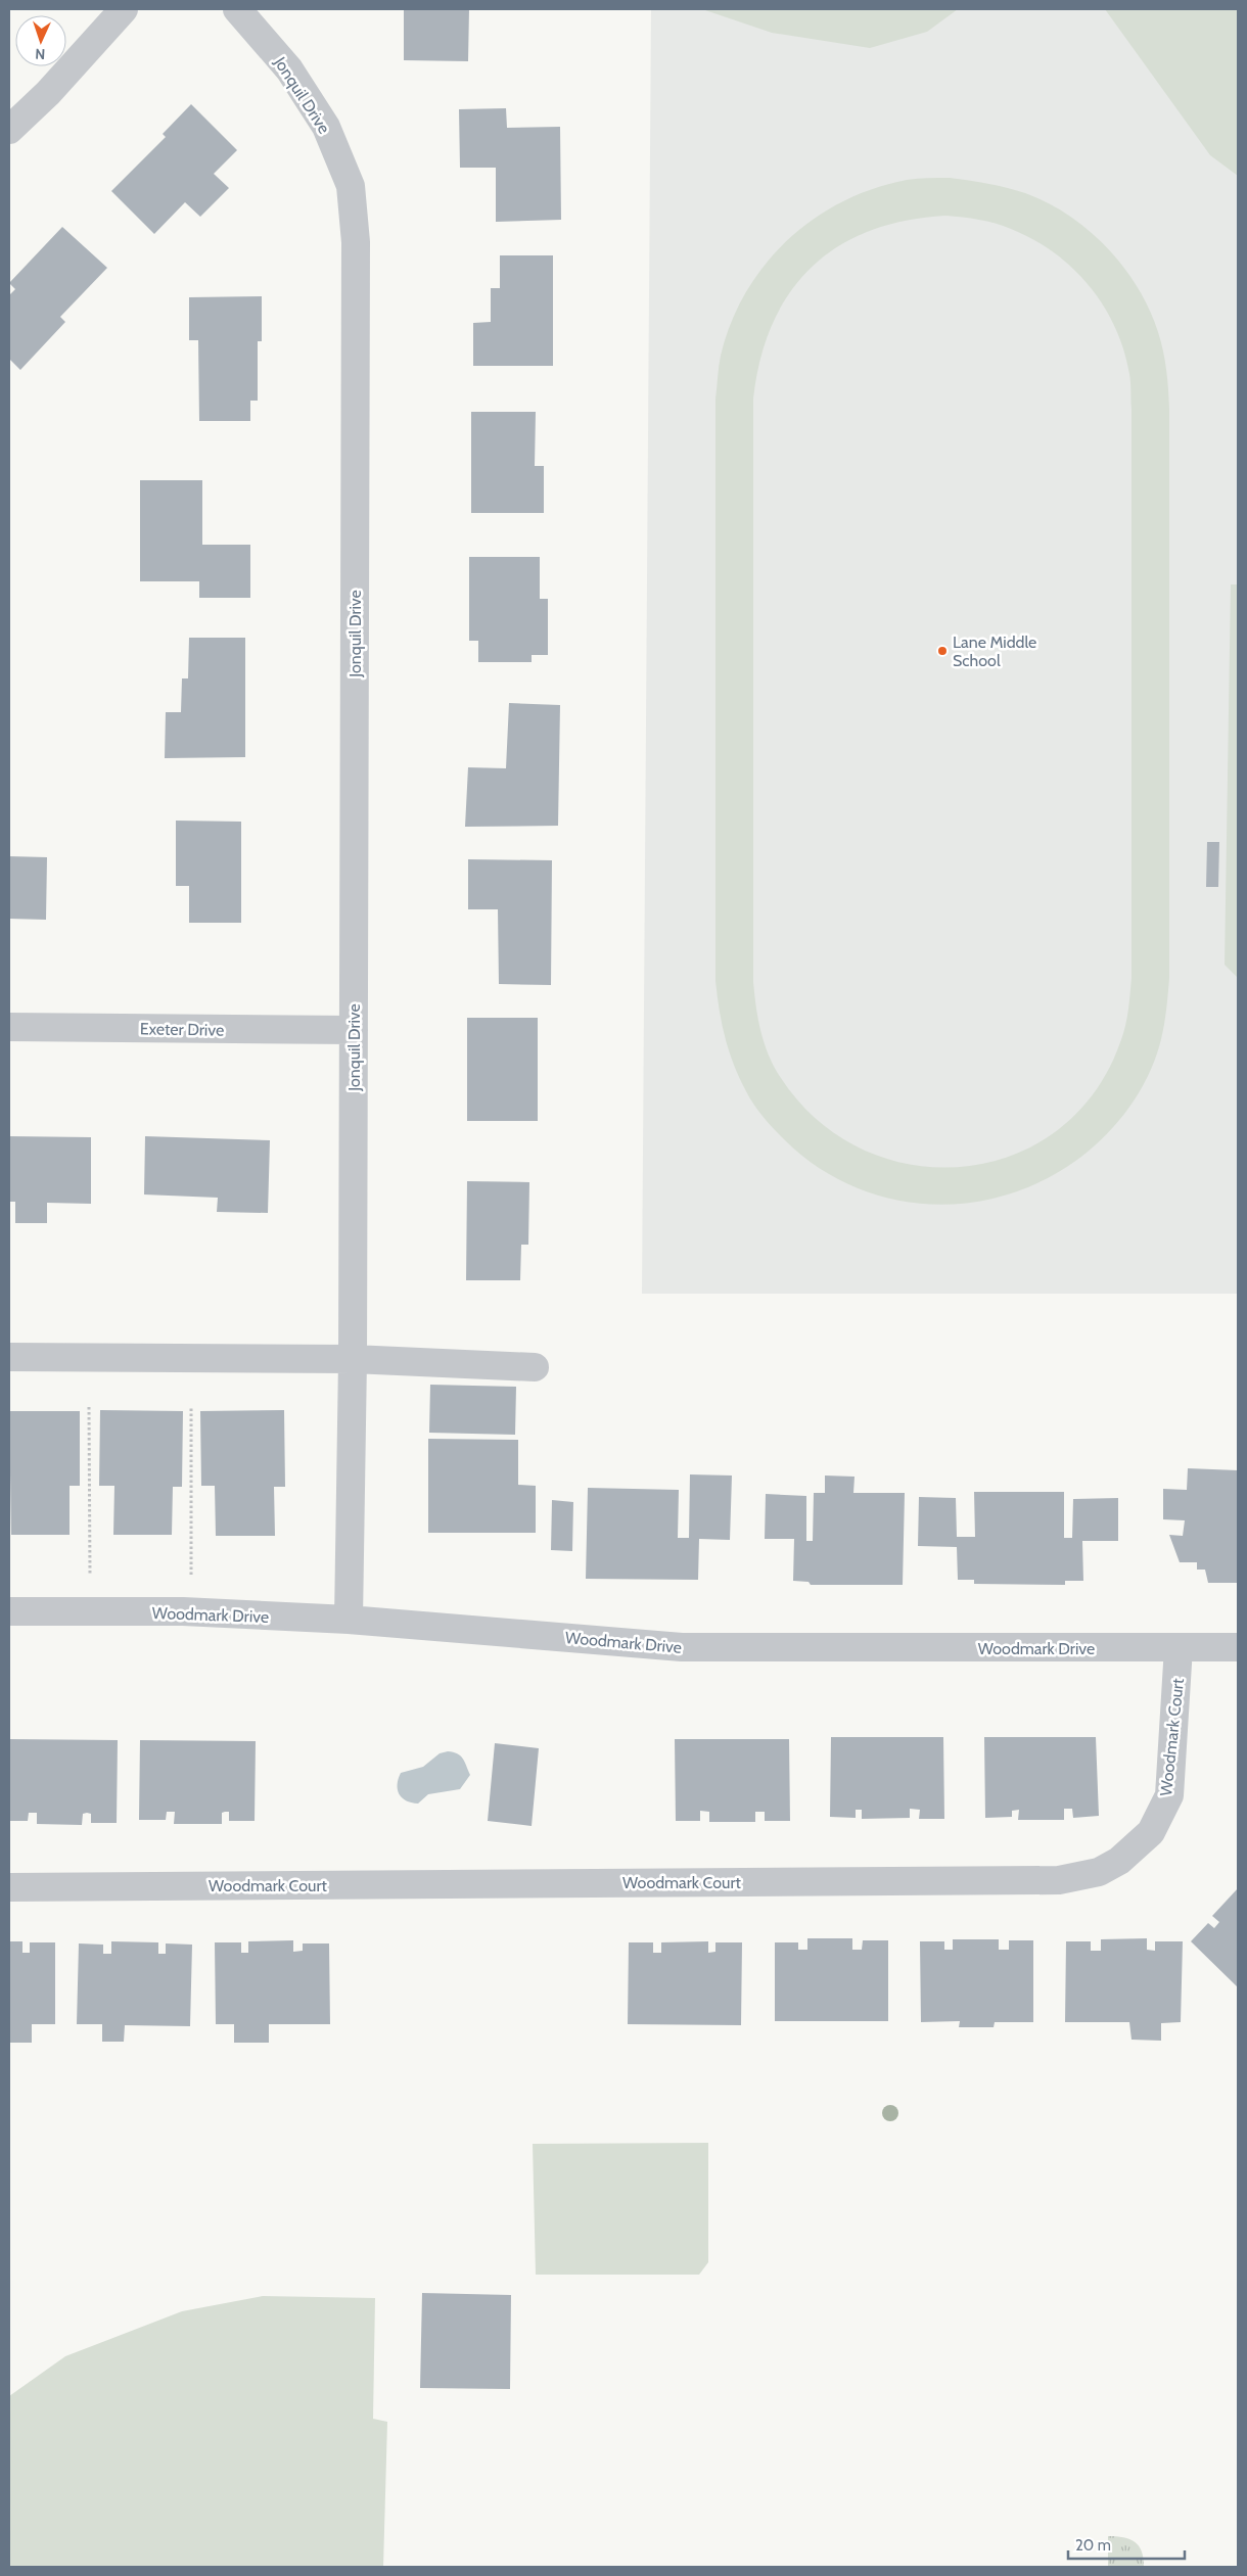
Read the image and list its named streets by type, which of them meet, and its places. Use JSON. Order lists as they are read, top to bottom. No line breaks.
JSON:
{"streets":{"street":["Jonquil Drive","Exeter Drive","Woodmark Drive","Woodmark Court"]},"crossings":[["Jonquil Drive","Exeter Drive"],["Jonquil Drive","Woodmark Drive"],["Woodmark Drive","Woodmark Court"]],"places":["Lane Middle School"],"scale_bar":"20 m","north":"bottom"}
